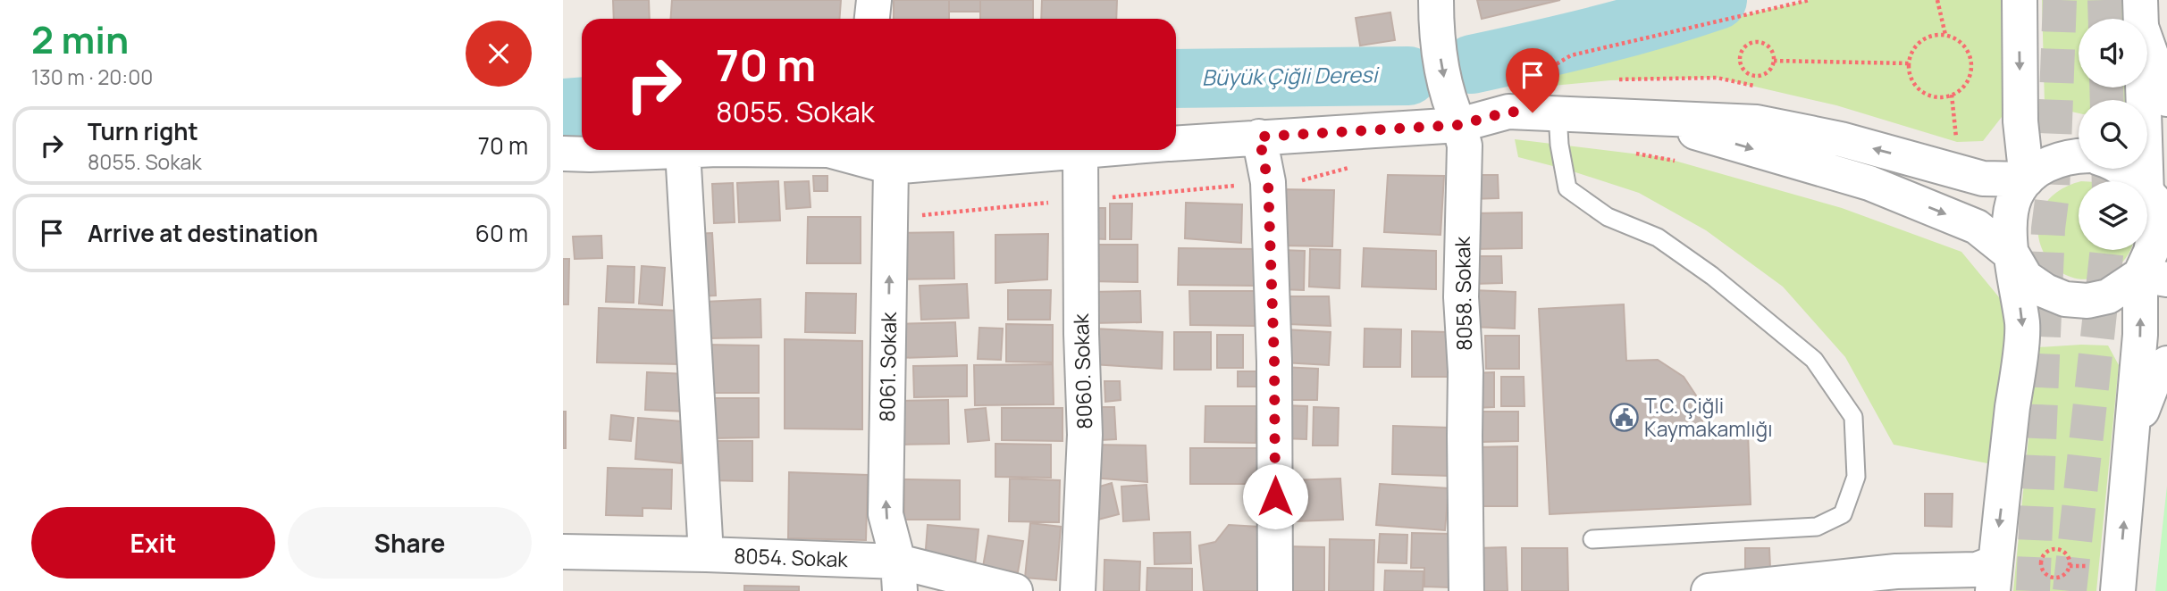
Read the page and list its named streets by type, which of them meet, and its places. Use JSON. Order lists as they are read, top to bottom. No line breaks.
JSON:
{"streets":{"street":["8058. Sokak","8061. Sokak","8060. Sokak","8054. Sokak"]},"crossings":[["8061. Sokak","8054. Sokak"]],"water":["Büyük Çiğli Deresi"],"places":{"public building":["T.C. Çiğli Kaymakamlığı"]},"page":{"heading":["2 min","130 m · 20:00"],"turn":["70 m","8055. Sokak"],"list":[{"name":"Turn right","note":"8055. Sokak","value":"70 m"},{"name":"Arrive at destination","value":"60 m"}],"buttons":["Exit","Share"]}}
